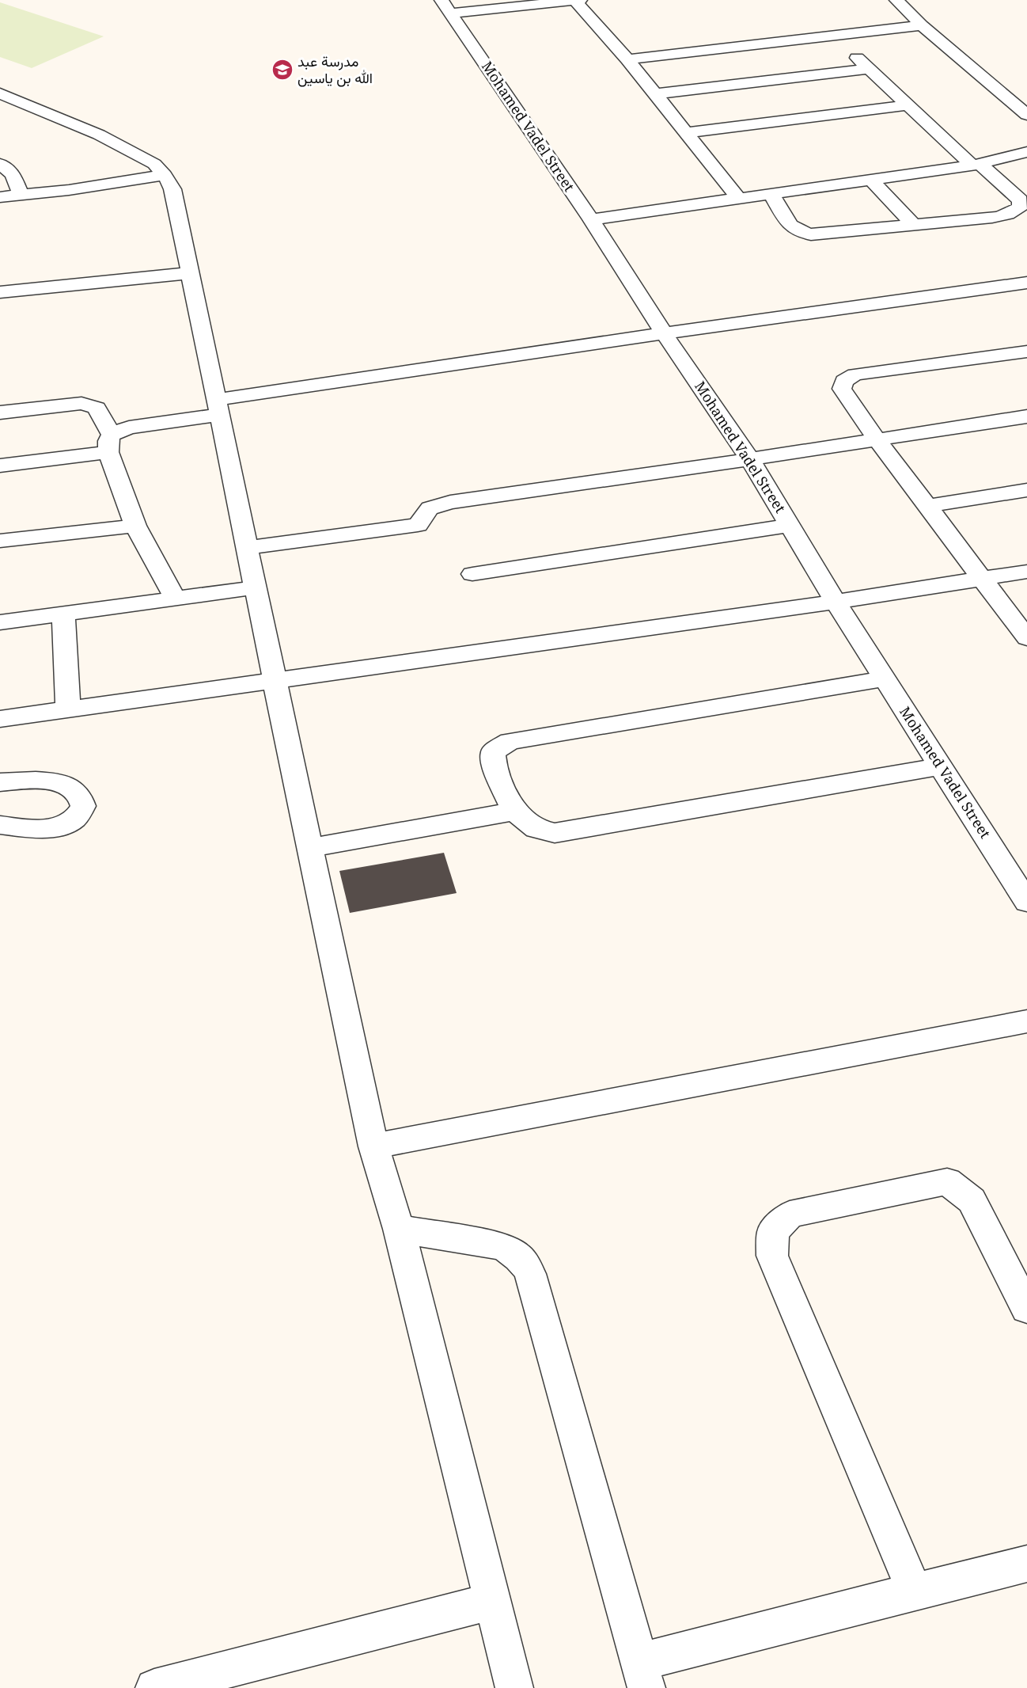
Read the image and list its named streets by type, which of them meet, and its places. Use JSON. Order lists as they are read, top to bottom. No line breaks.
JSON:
{"streets":{"street":["Mohamed Vadel Street"]},"places":{"school or university":["مدرسة عبد الله بن ياسين"]}}
